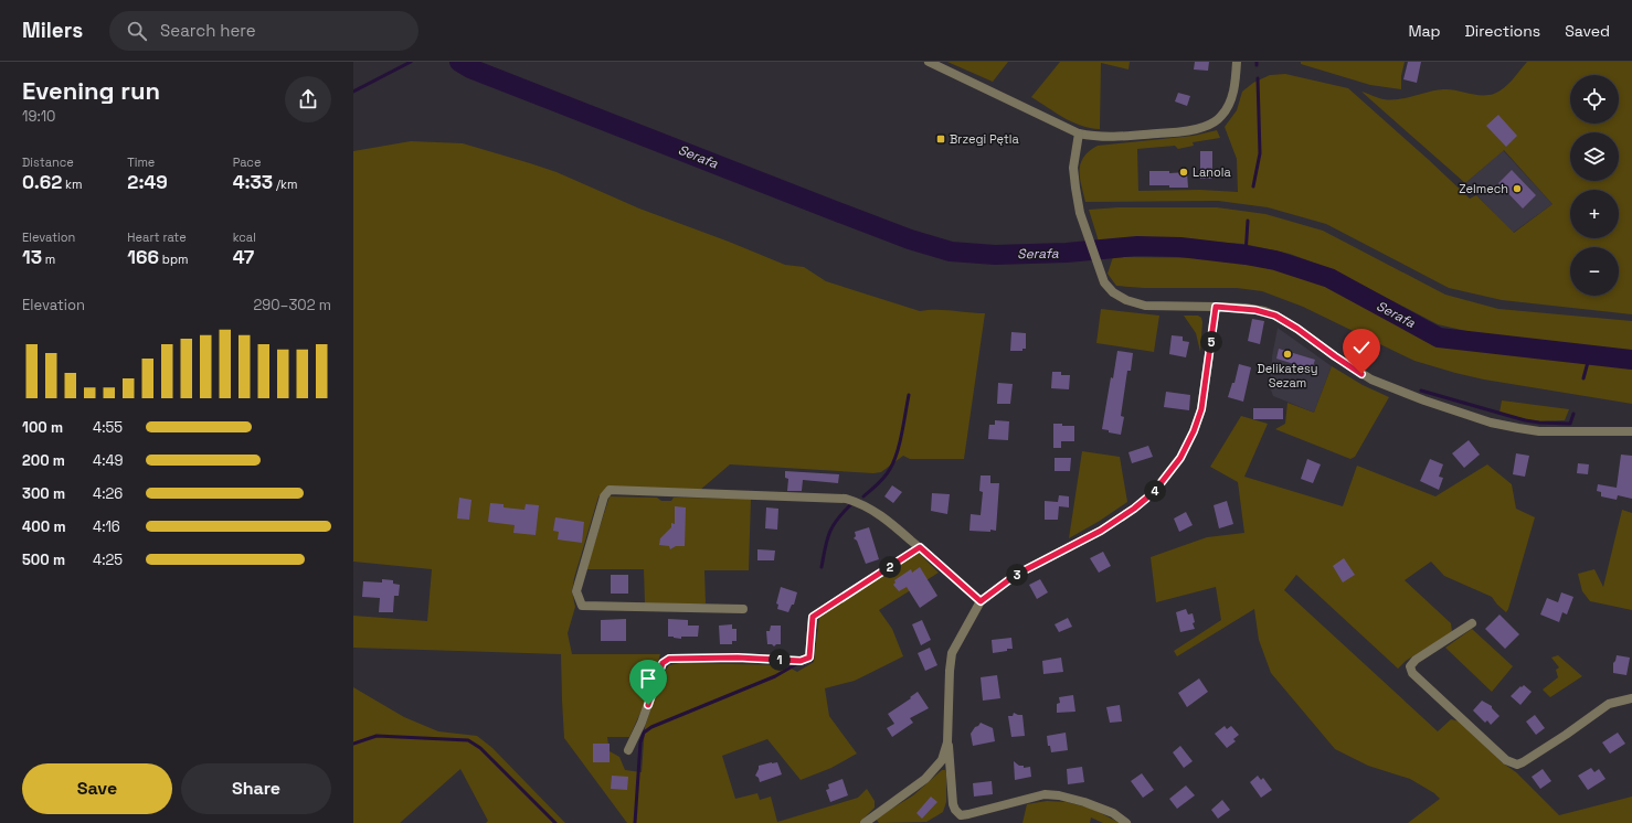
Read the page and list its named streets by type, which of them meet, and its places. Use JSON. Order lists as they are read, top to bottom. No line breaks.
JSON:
{"water":["Serafa"],"places":{"transit":["Brzegi Pętla"],"other":["Lanola","Zelmech","Delikatesy Sezam"]},"page":{"header":"Milers","search":"Search here","nav":["Map","Directions","Saved"],"heading":["Evening run","19:10"],"map_buttons":["+","−"],"stats":[["Distance","0.62 km"],["Time","2:49"],["Pace","4:33 /km"],["Elevation","13 m"],["Heart rate","166 bpm"],["kcal","47"]],"chart":["Elevation","290–302 m"],"pins":["5","4","2","3","1"],"list":[{"name":"100 m","note":"4:55"},{"name":"200 m","note":"4:49"},{"name":"300 m","note":"4:26"},{"name":"400 m","note":"4:16"},{"name":"500 m","note":"4:25"}],"buttons":["Save","Share"]}}
